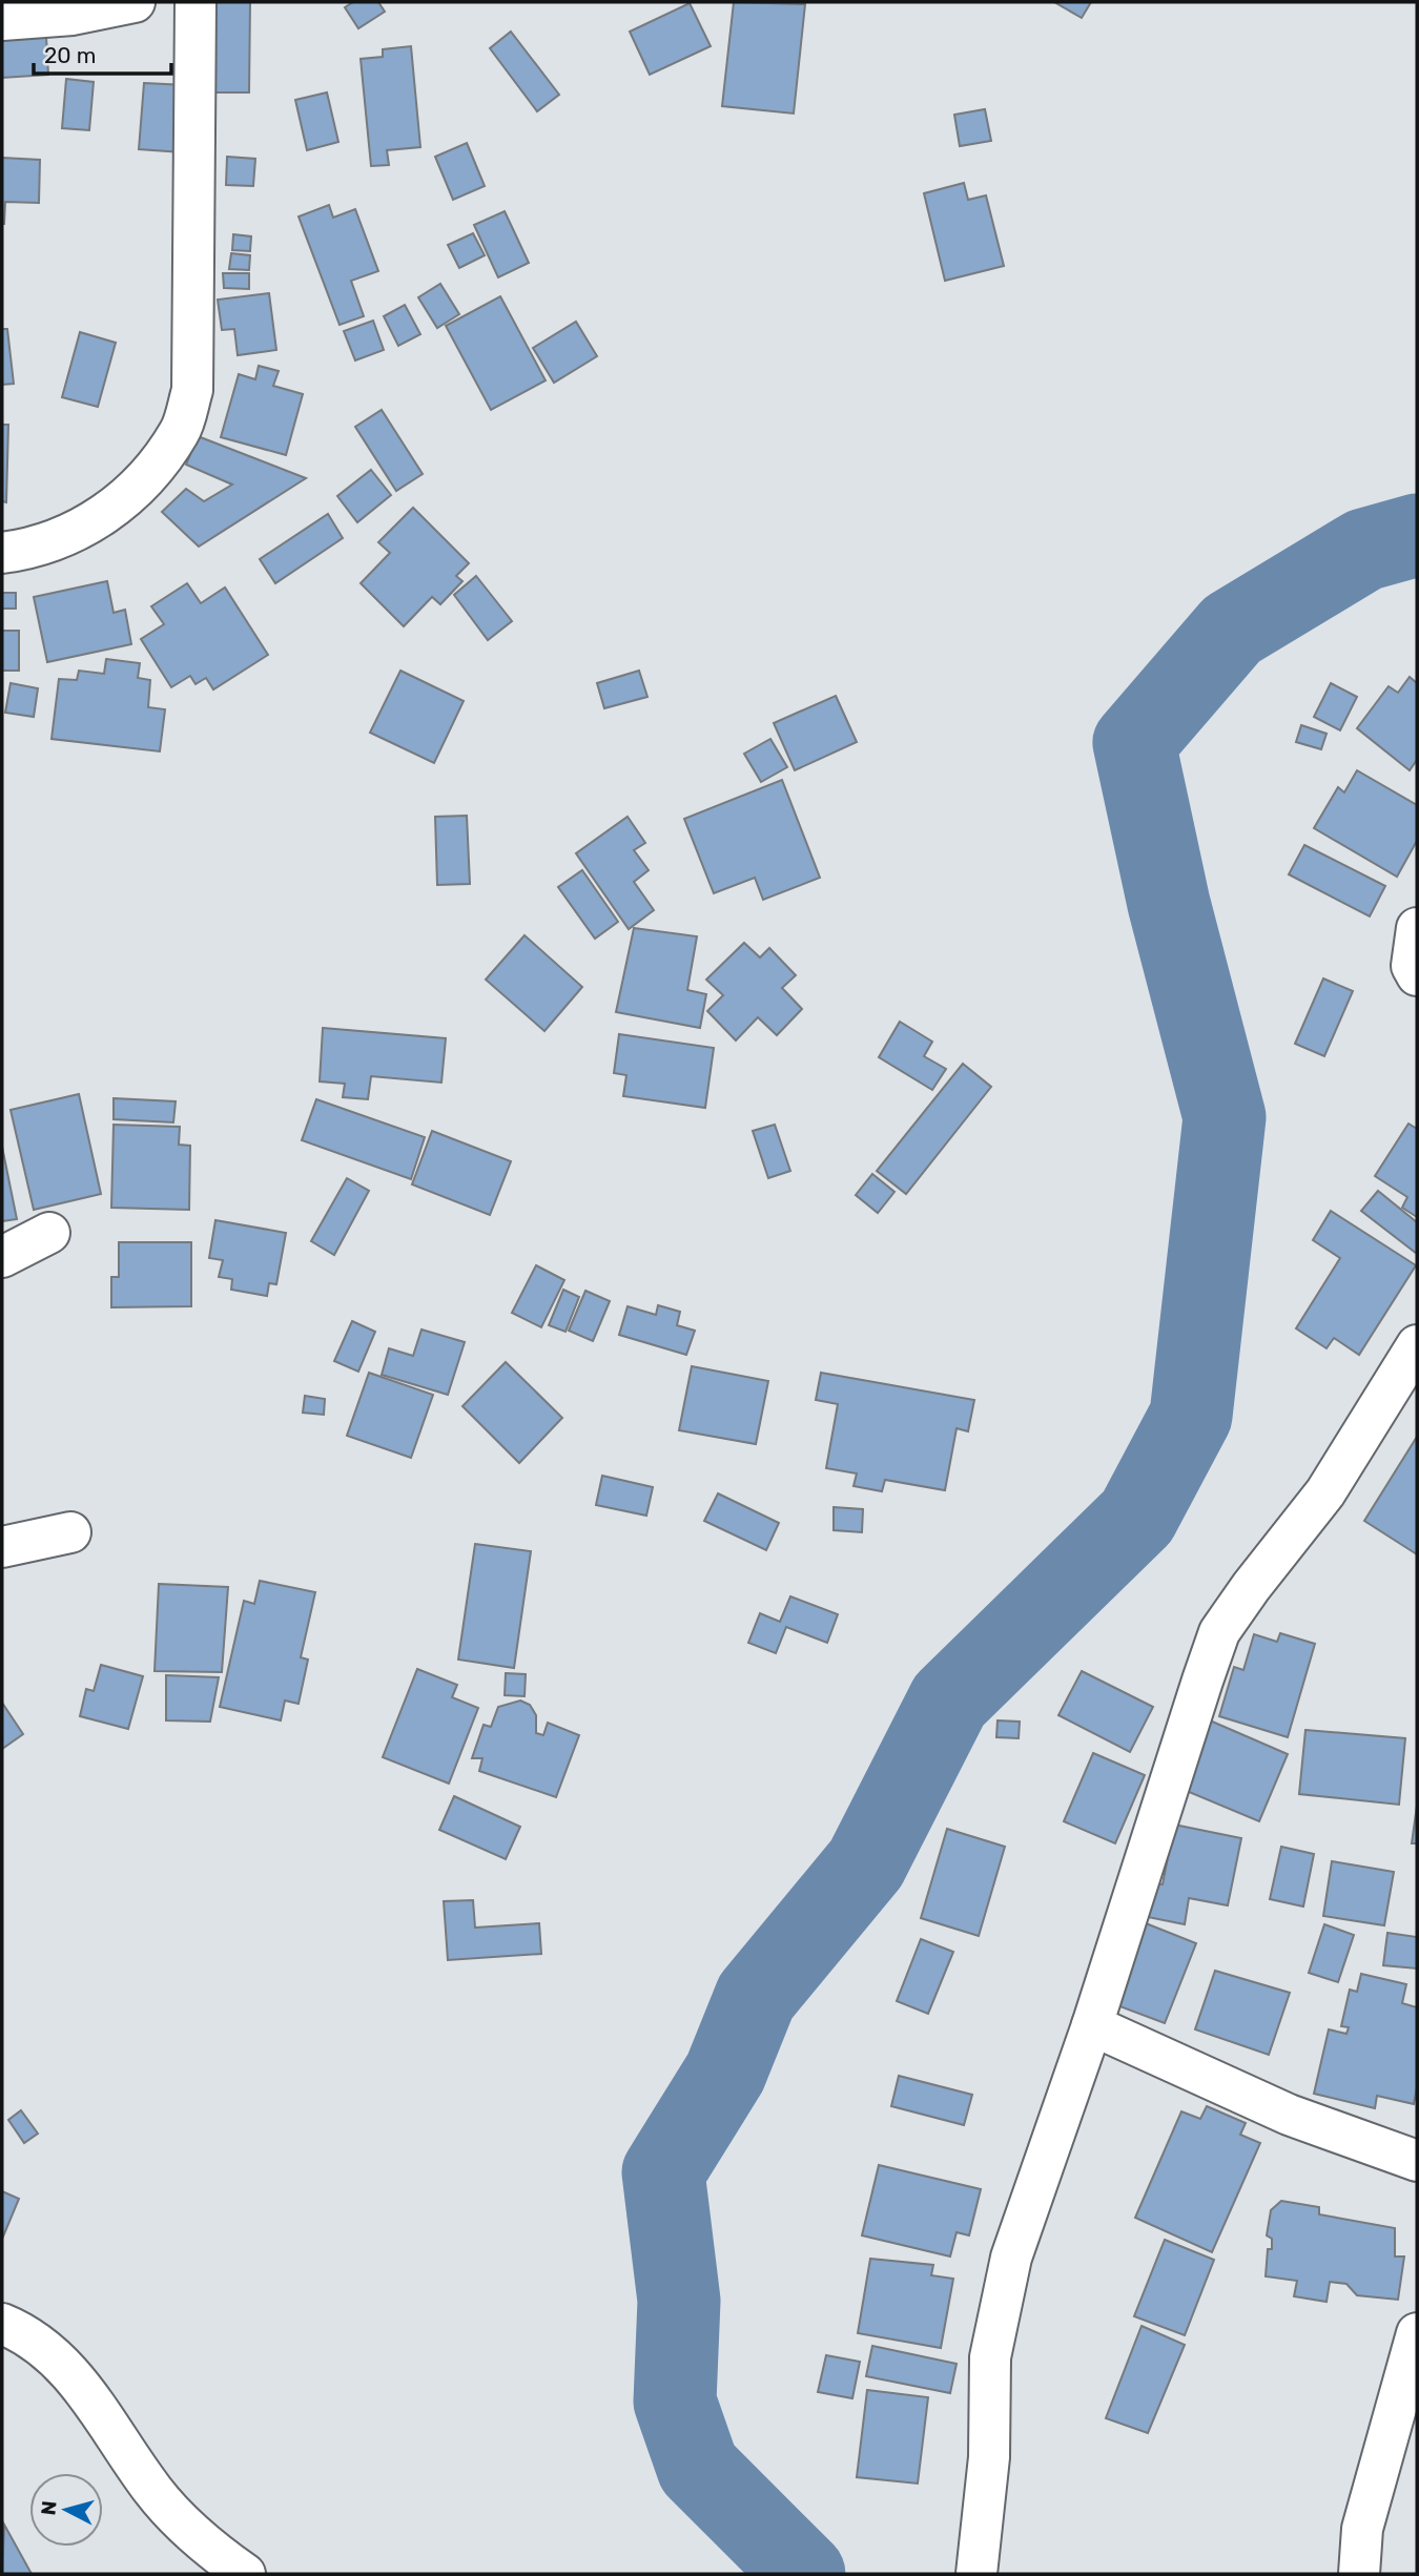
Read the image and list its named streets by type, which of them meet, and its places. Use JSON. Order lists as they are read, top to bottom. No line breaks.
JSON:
{"scale_bar":"20 m","north":"left"}
